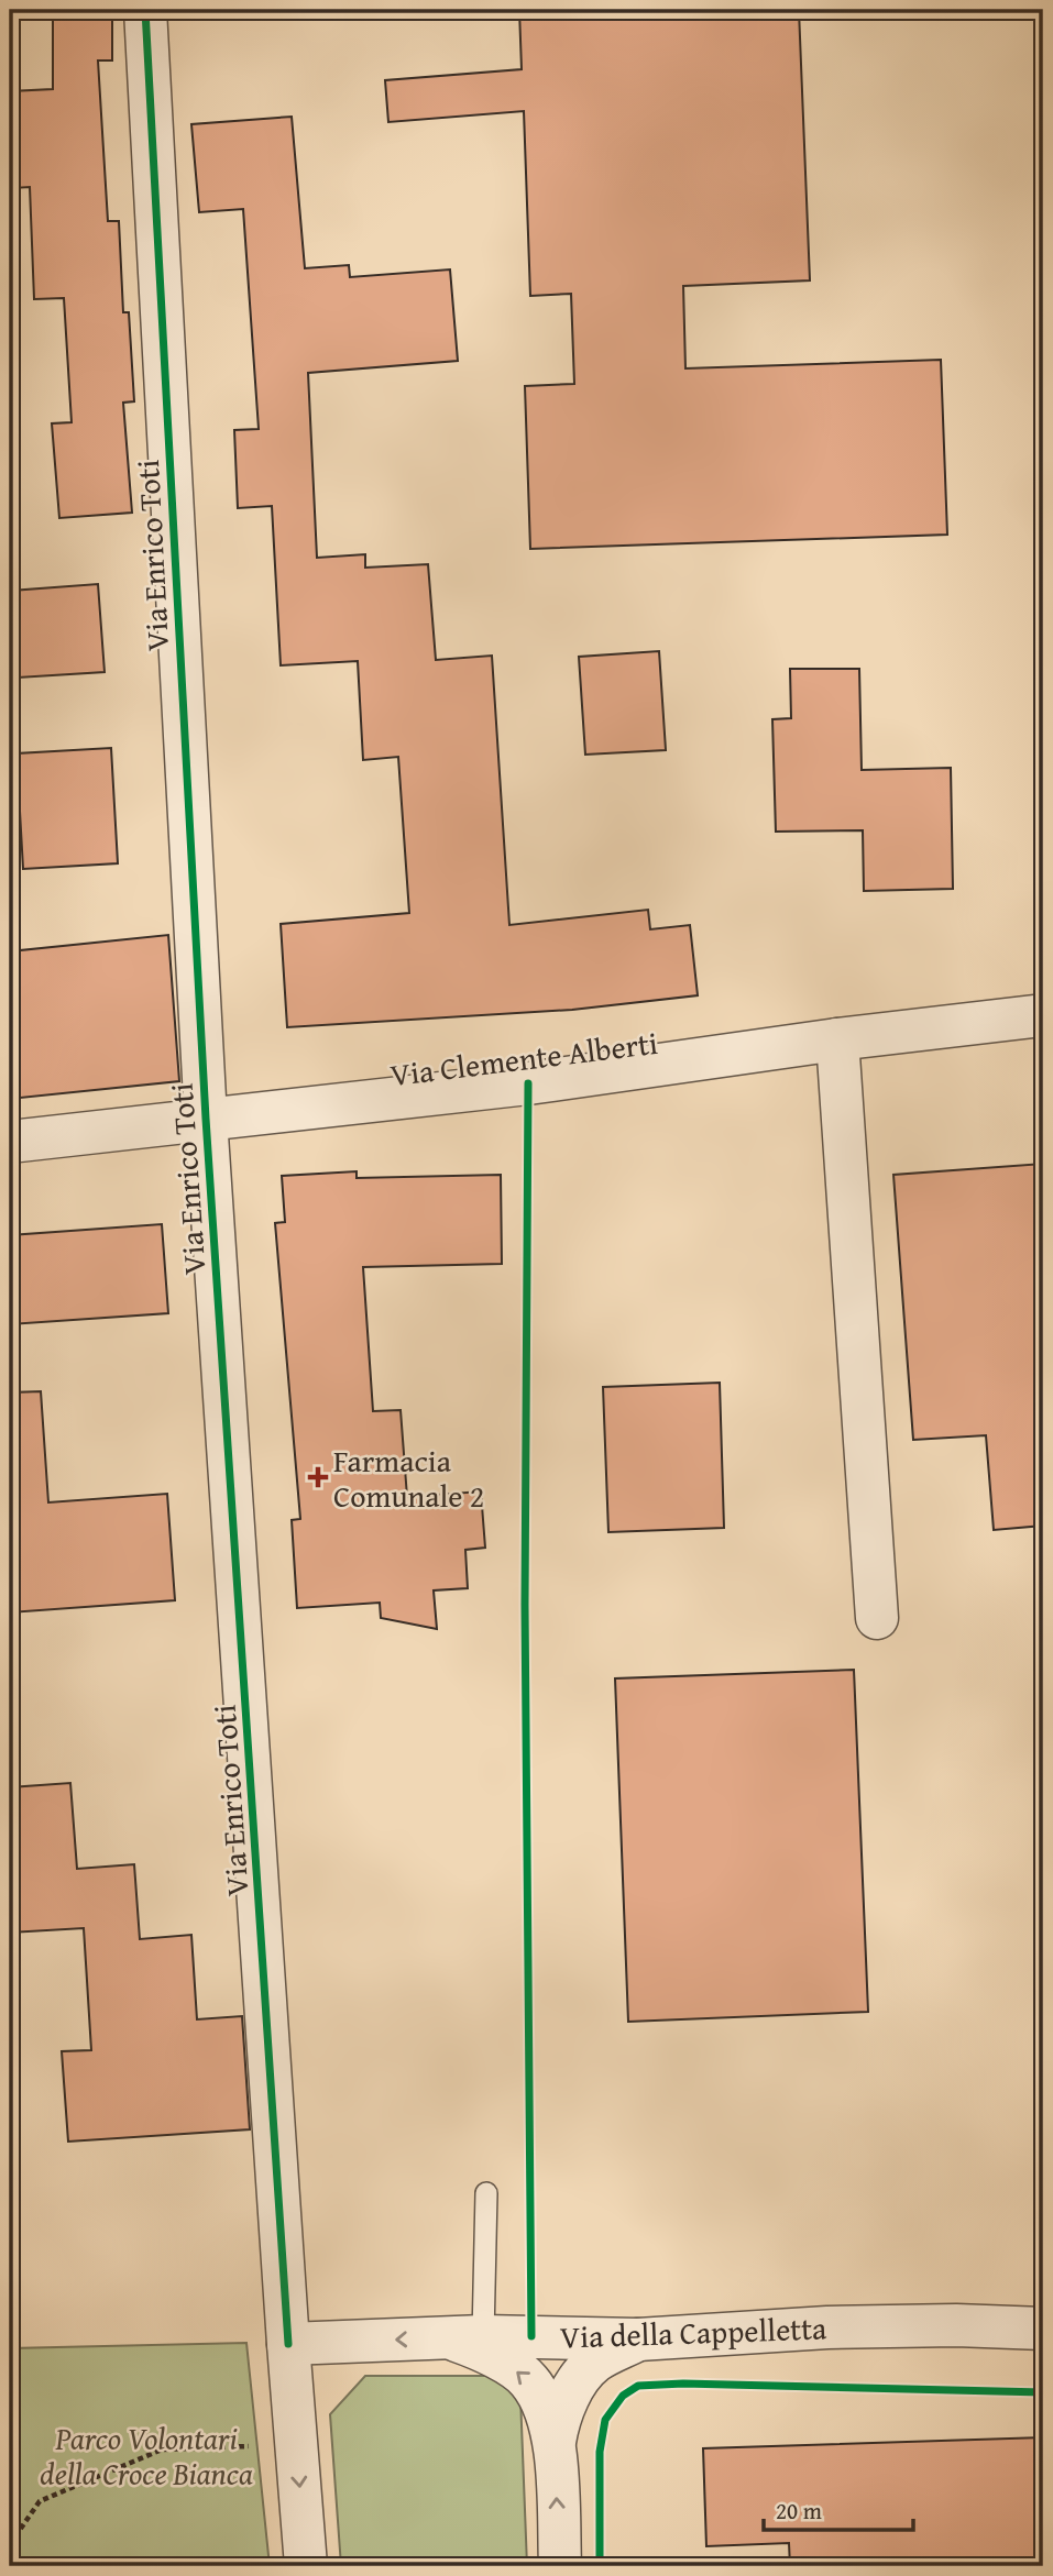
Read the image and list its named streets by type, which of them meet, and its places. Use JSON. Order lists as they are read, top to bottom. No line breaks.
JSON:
{"streets":{"street":["Via Enrico Toti","Via Clemente Alberti","Via della Cappelletta"]},"crossings":[["Via Enrico Toti","Via Clemente Alberti"],["Via Enrico Toti","Via della Cappelletta"]],"parks":["Parco Volontari della Croce Bianca"],"places":{"health":["Farmacia Comunale 2"]},"scale_bar":"20 m"}
